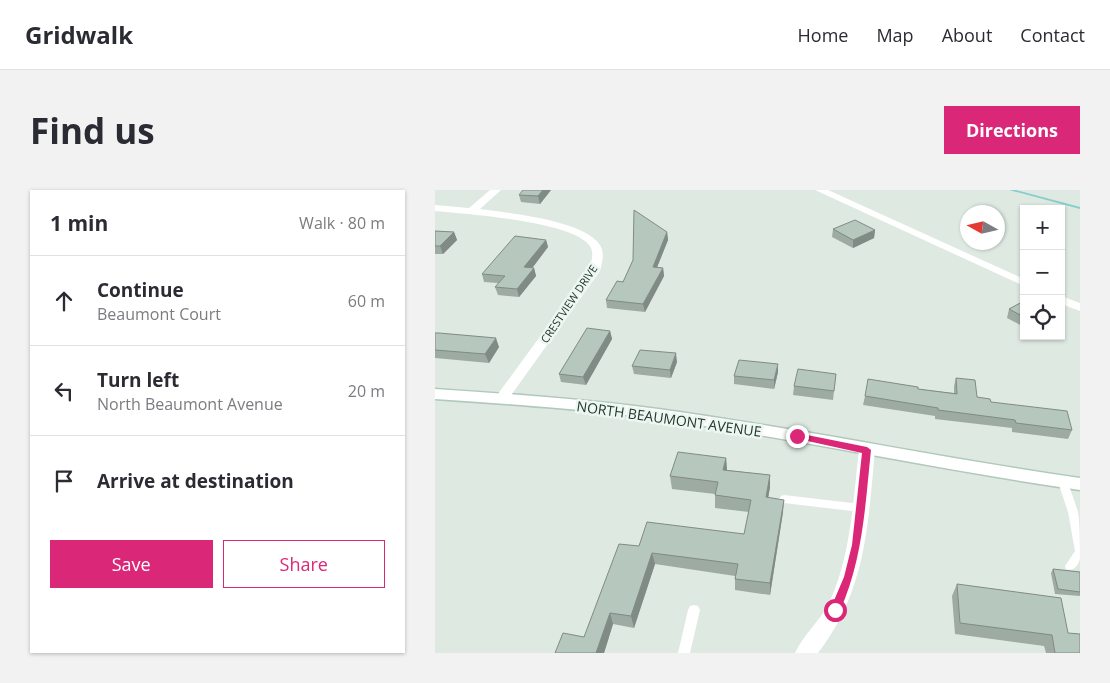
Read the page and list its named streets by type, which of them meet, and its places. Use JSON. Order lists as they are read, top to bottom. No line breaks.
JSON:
{"streets":{"street":["CRESTVIEW DRIVE","NORTH BEAUMONT AVENUE"]},"crossings":[["CRESTVIEW DRIVE","NORTH BEAUMONT AVENUE"]],"north":"left","page":{"header":"Gridwalk","nav":["Home","Map","About","Contact"],"buttons":["Directions",["Save","Share"]],"title":"Find us","heading":["1 min","Walk · 80 m"],"map_buttons":["+","−"],"list":[["Continue","Beaumont Court","60 m"],["Turn left","North Beaumont Avenue","20 m"],"Arrive at destination"]}}
